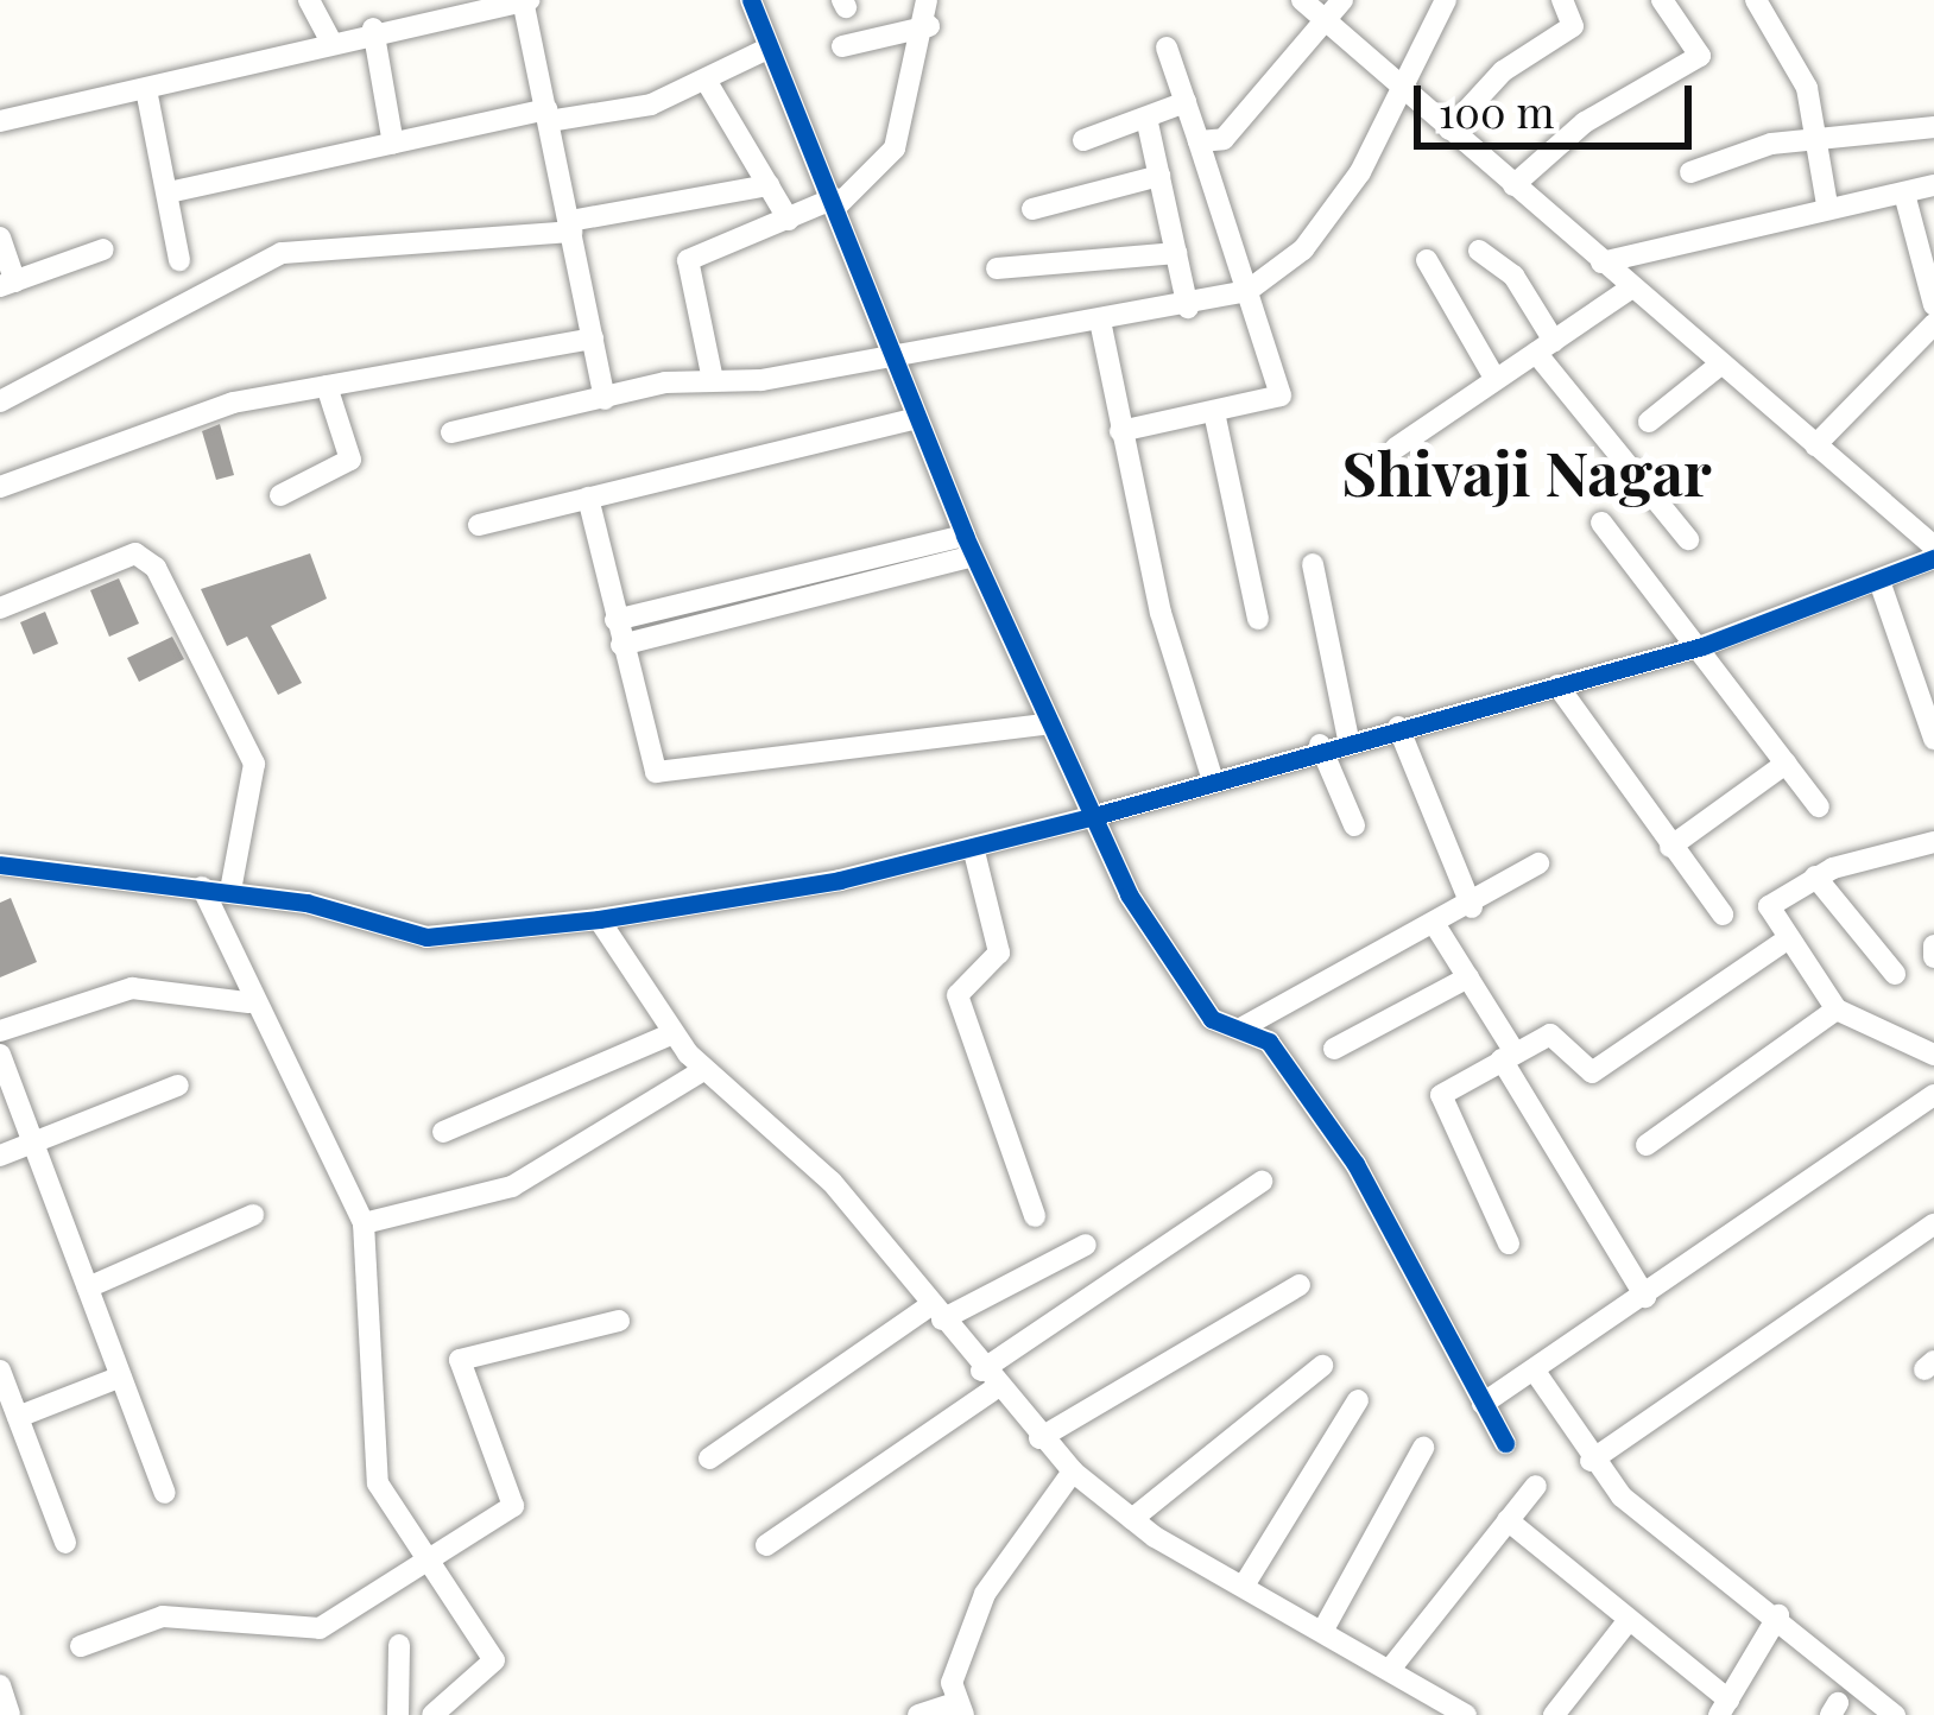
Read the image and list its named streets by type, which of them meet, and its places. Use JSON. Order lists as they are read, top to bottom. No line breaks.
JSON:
{"districts":["Shivaji Nagar"],"scale_bar":"100 m"}
